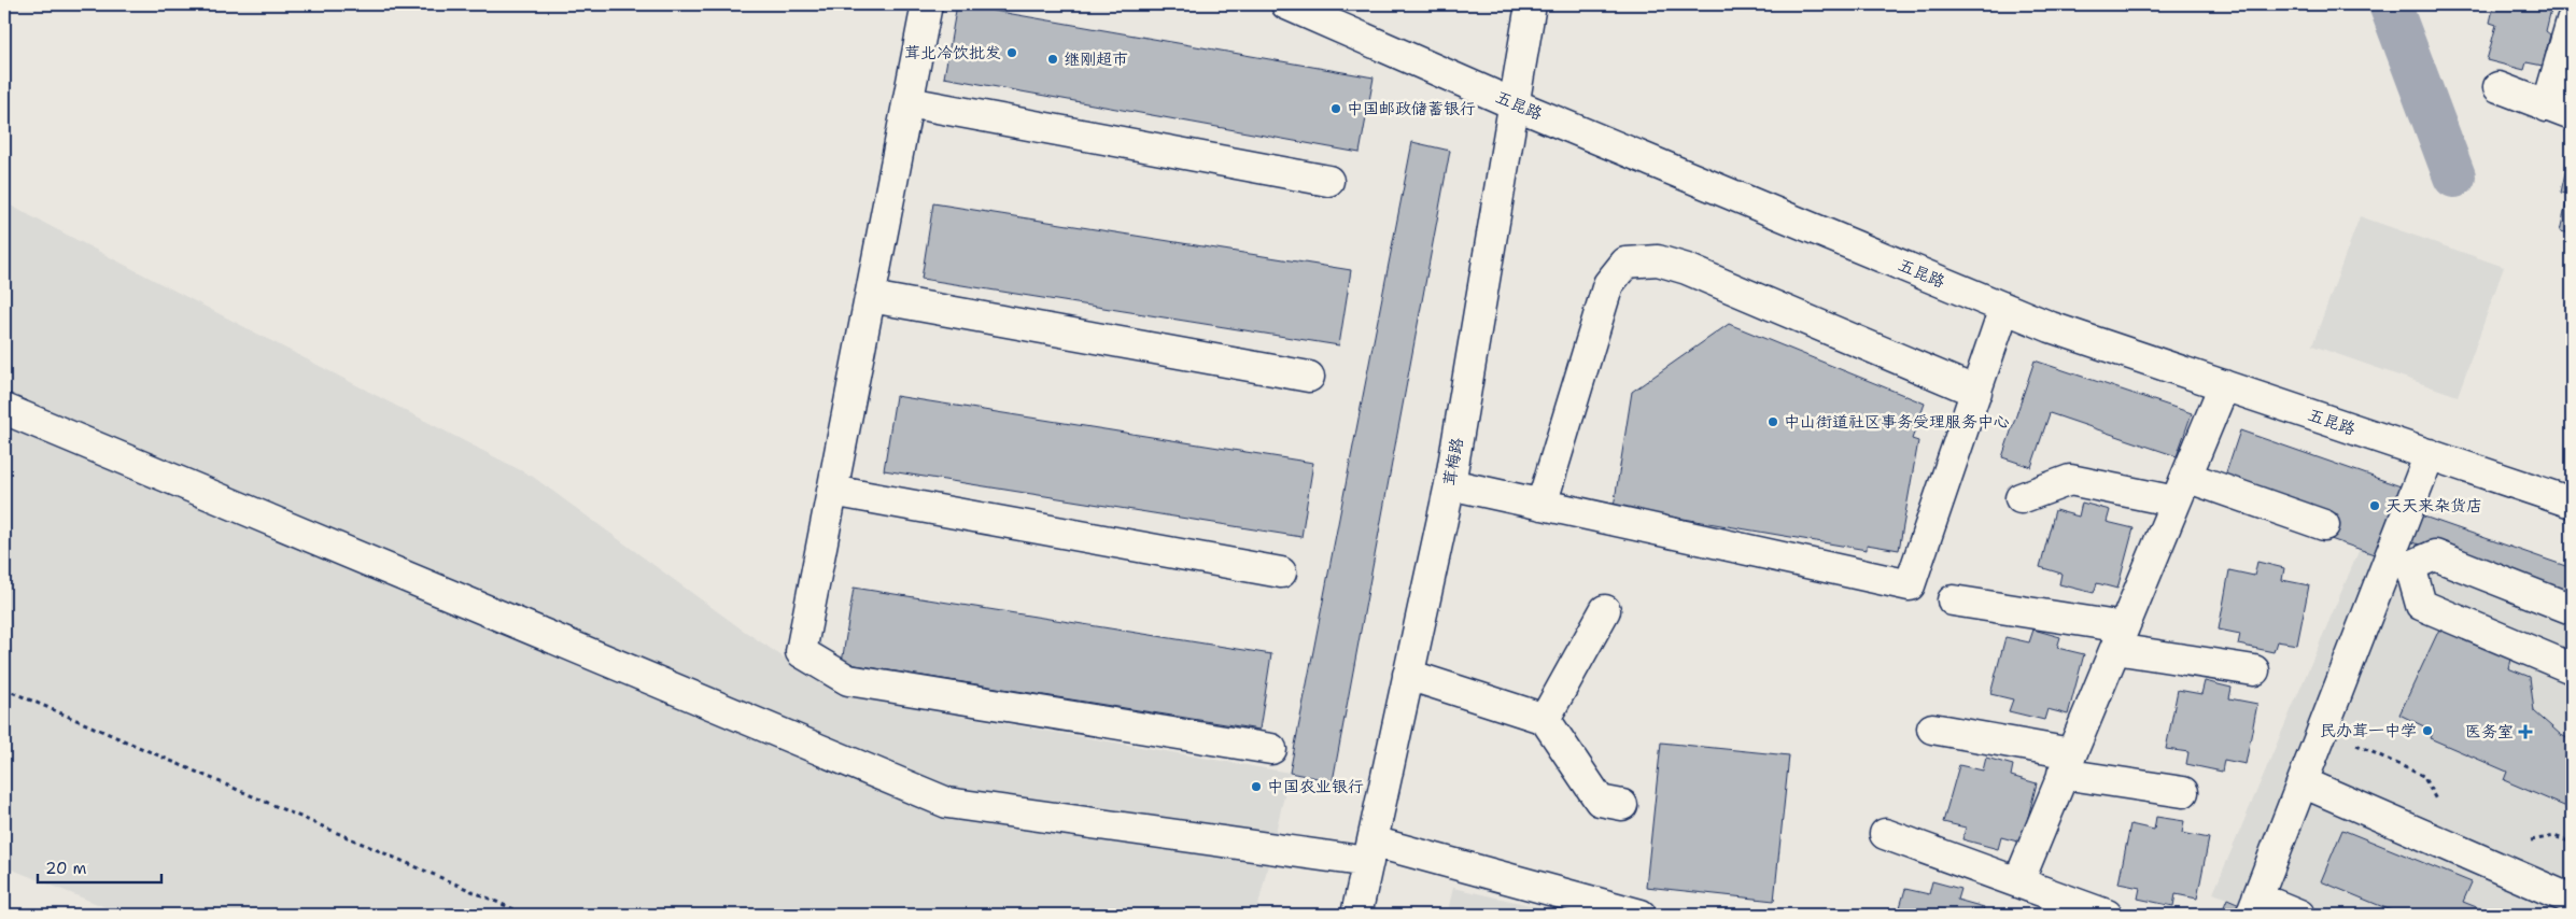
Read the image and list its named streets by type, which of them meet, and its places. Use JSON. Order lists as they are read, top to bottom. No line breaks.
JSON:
{"streets":{"street":["五昆路","茸梅路"]},"crossings":[["五昆路","茸梅路"]],"places":{"other":["茸北冷饮批发","继刚超市","中国邮政储蓄银行","中山街道社区事务受理服务中心","天天来杂货店","民办茸一中学","中国农业银行"],"health":["医务室"]},"scale_bar":"20 m"}
